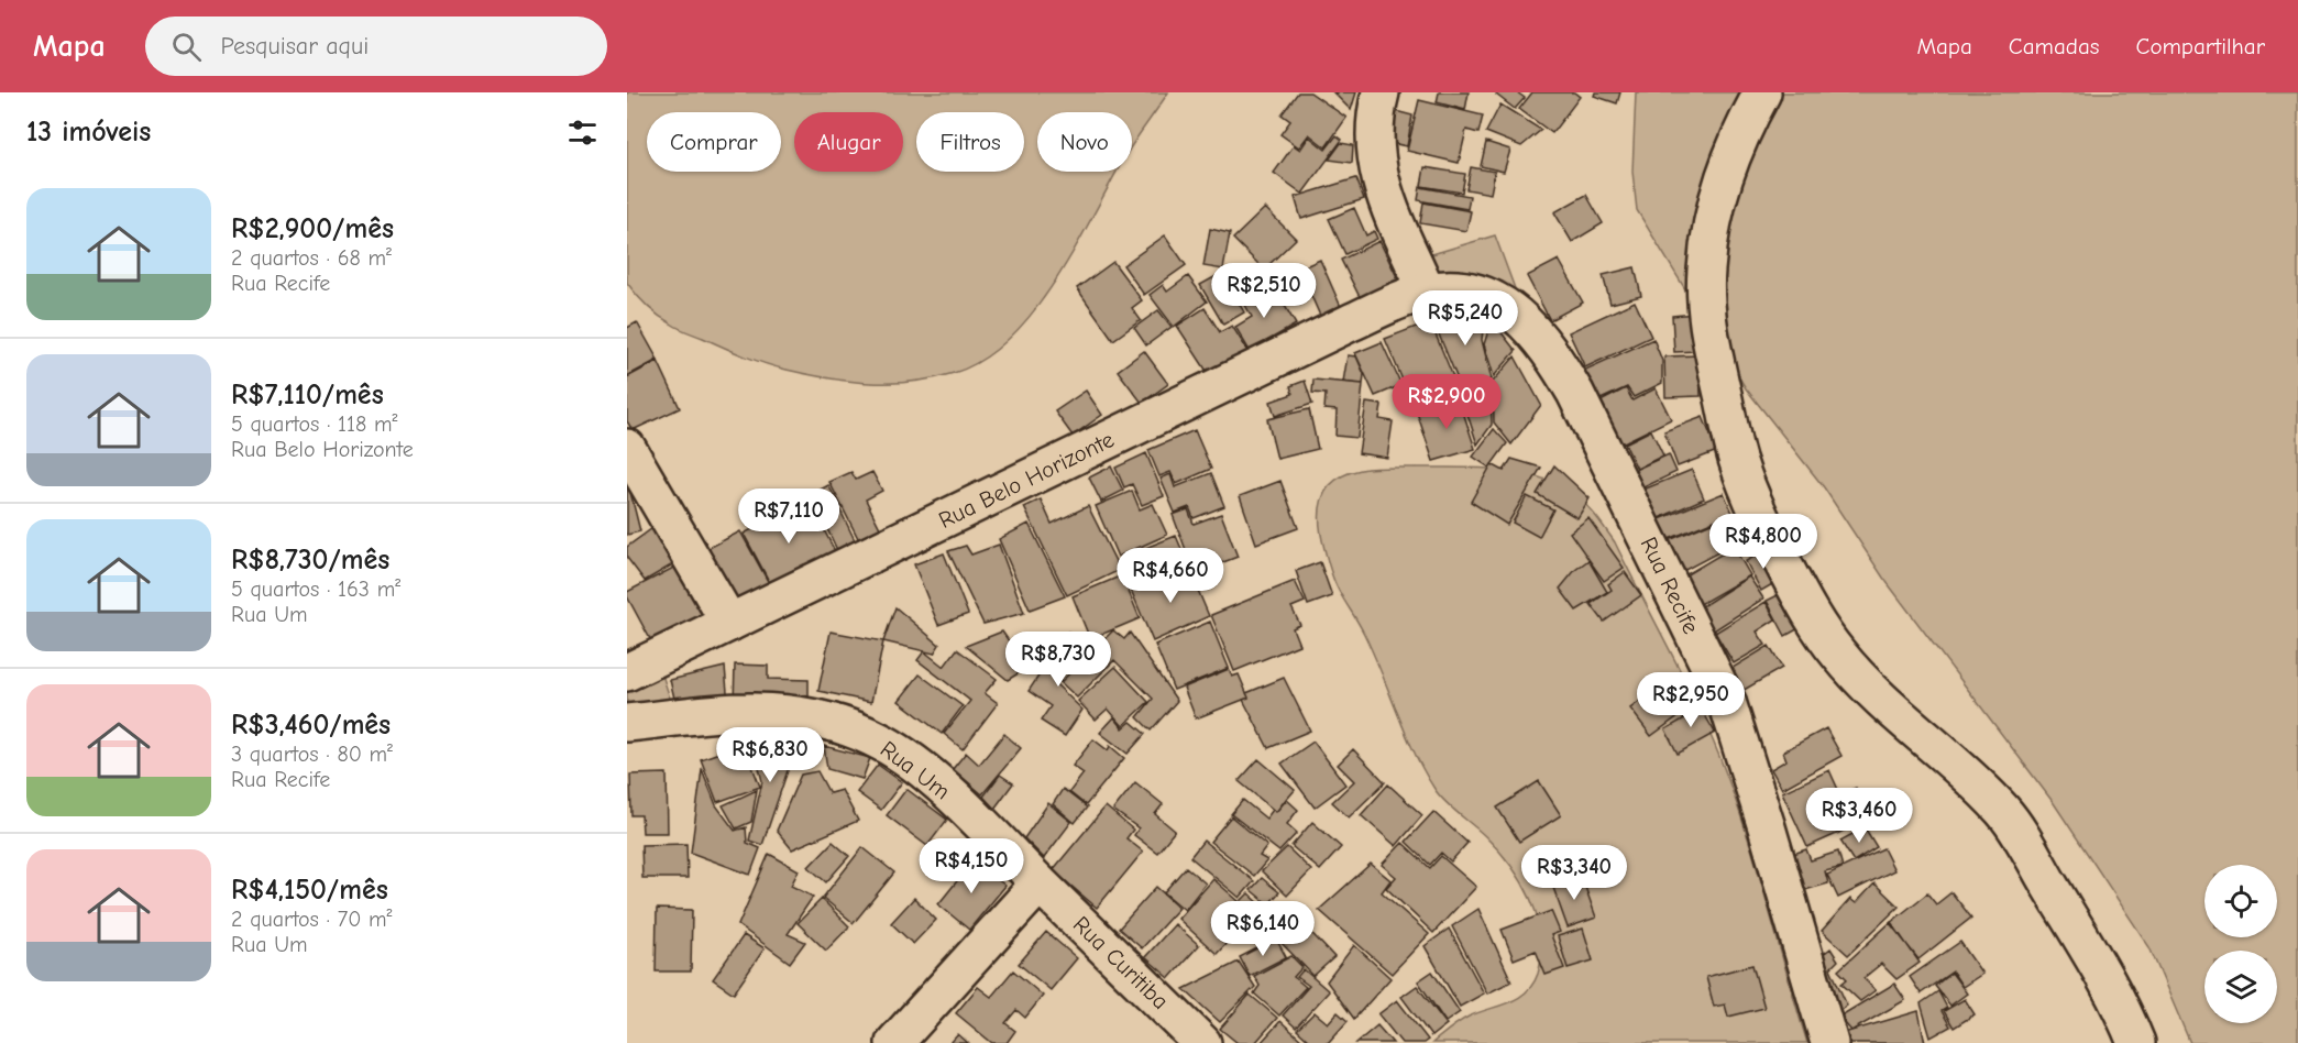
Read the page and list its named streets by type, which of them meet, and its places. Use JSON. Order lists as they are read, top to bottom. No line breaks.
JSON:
{"streets":{"street":["Rua Belo Horizonte","Rua Recife","Rua Um","Rua Curitiba"]},"crossings":[["Rua Belo Horizonte","Rua Recife"],["Rua Um","Rua Curitiba"]],"page":{"header":"Mapa","search":"Pesquisar aqui","nav":["Mapa","Camadas","Compartilhar"],"heading":"13 imóveis","chip":["Comprar","Alugar","Filtros","Novo"],"list":[{"name":"R$2,900/mês","note":"2 quartos · 68 m² · Rua Recife"},{"name":"R$7,110/mês","note":"5 quartos · 118 m² · Rua Belo Horizonte"},{"name":"R$8,730/mês","note":"5 quartos · 163 m² · Rua Um"},{"name":"R$3,460/mês","note":"3 quartos · 80 m² · Rua Recife"},{"name":"R$4,150/mês","note":"2 quartos · 70 m² · Rua Um"}],"price":["R$2,510","R$5,240","R$2,900","R$7,110","R$4,800","R$4,660","R$8,730","R$2,950","R$6,830","R$3,460","R$4,150","R$3,340","R$6,140"]}}
